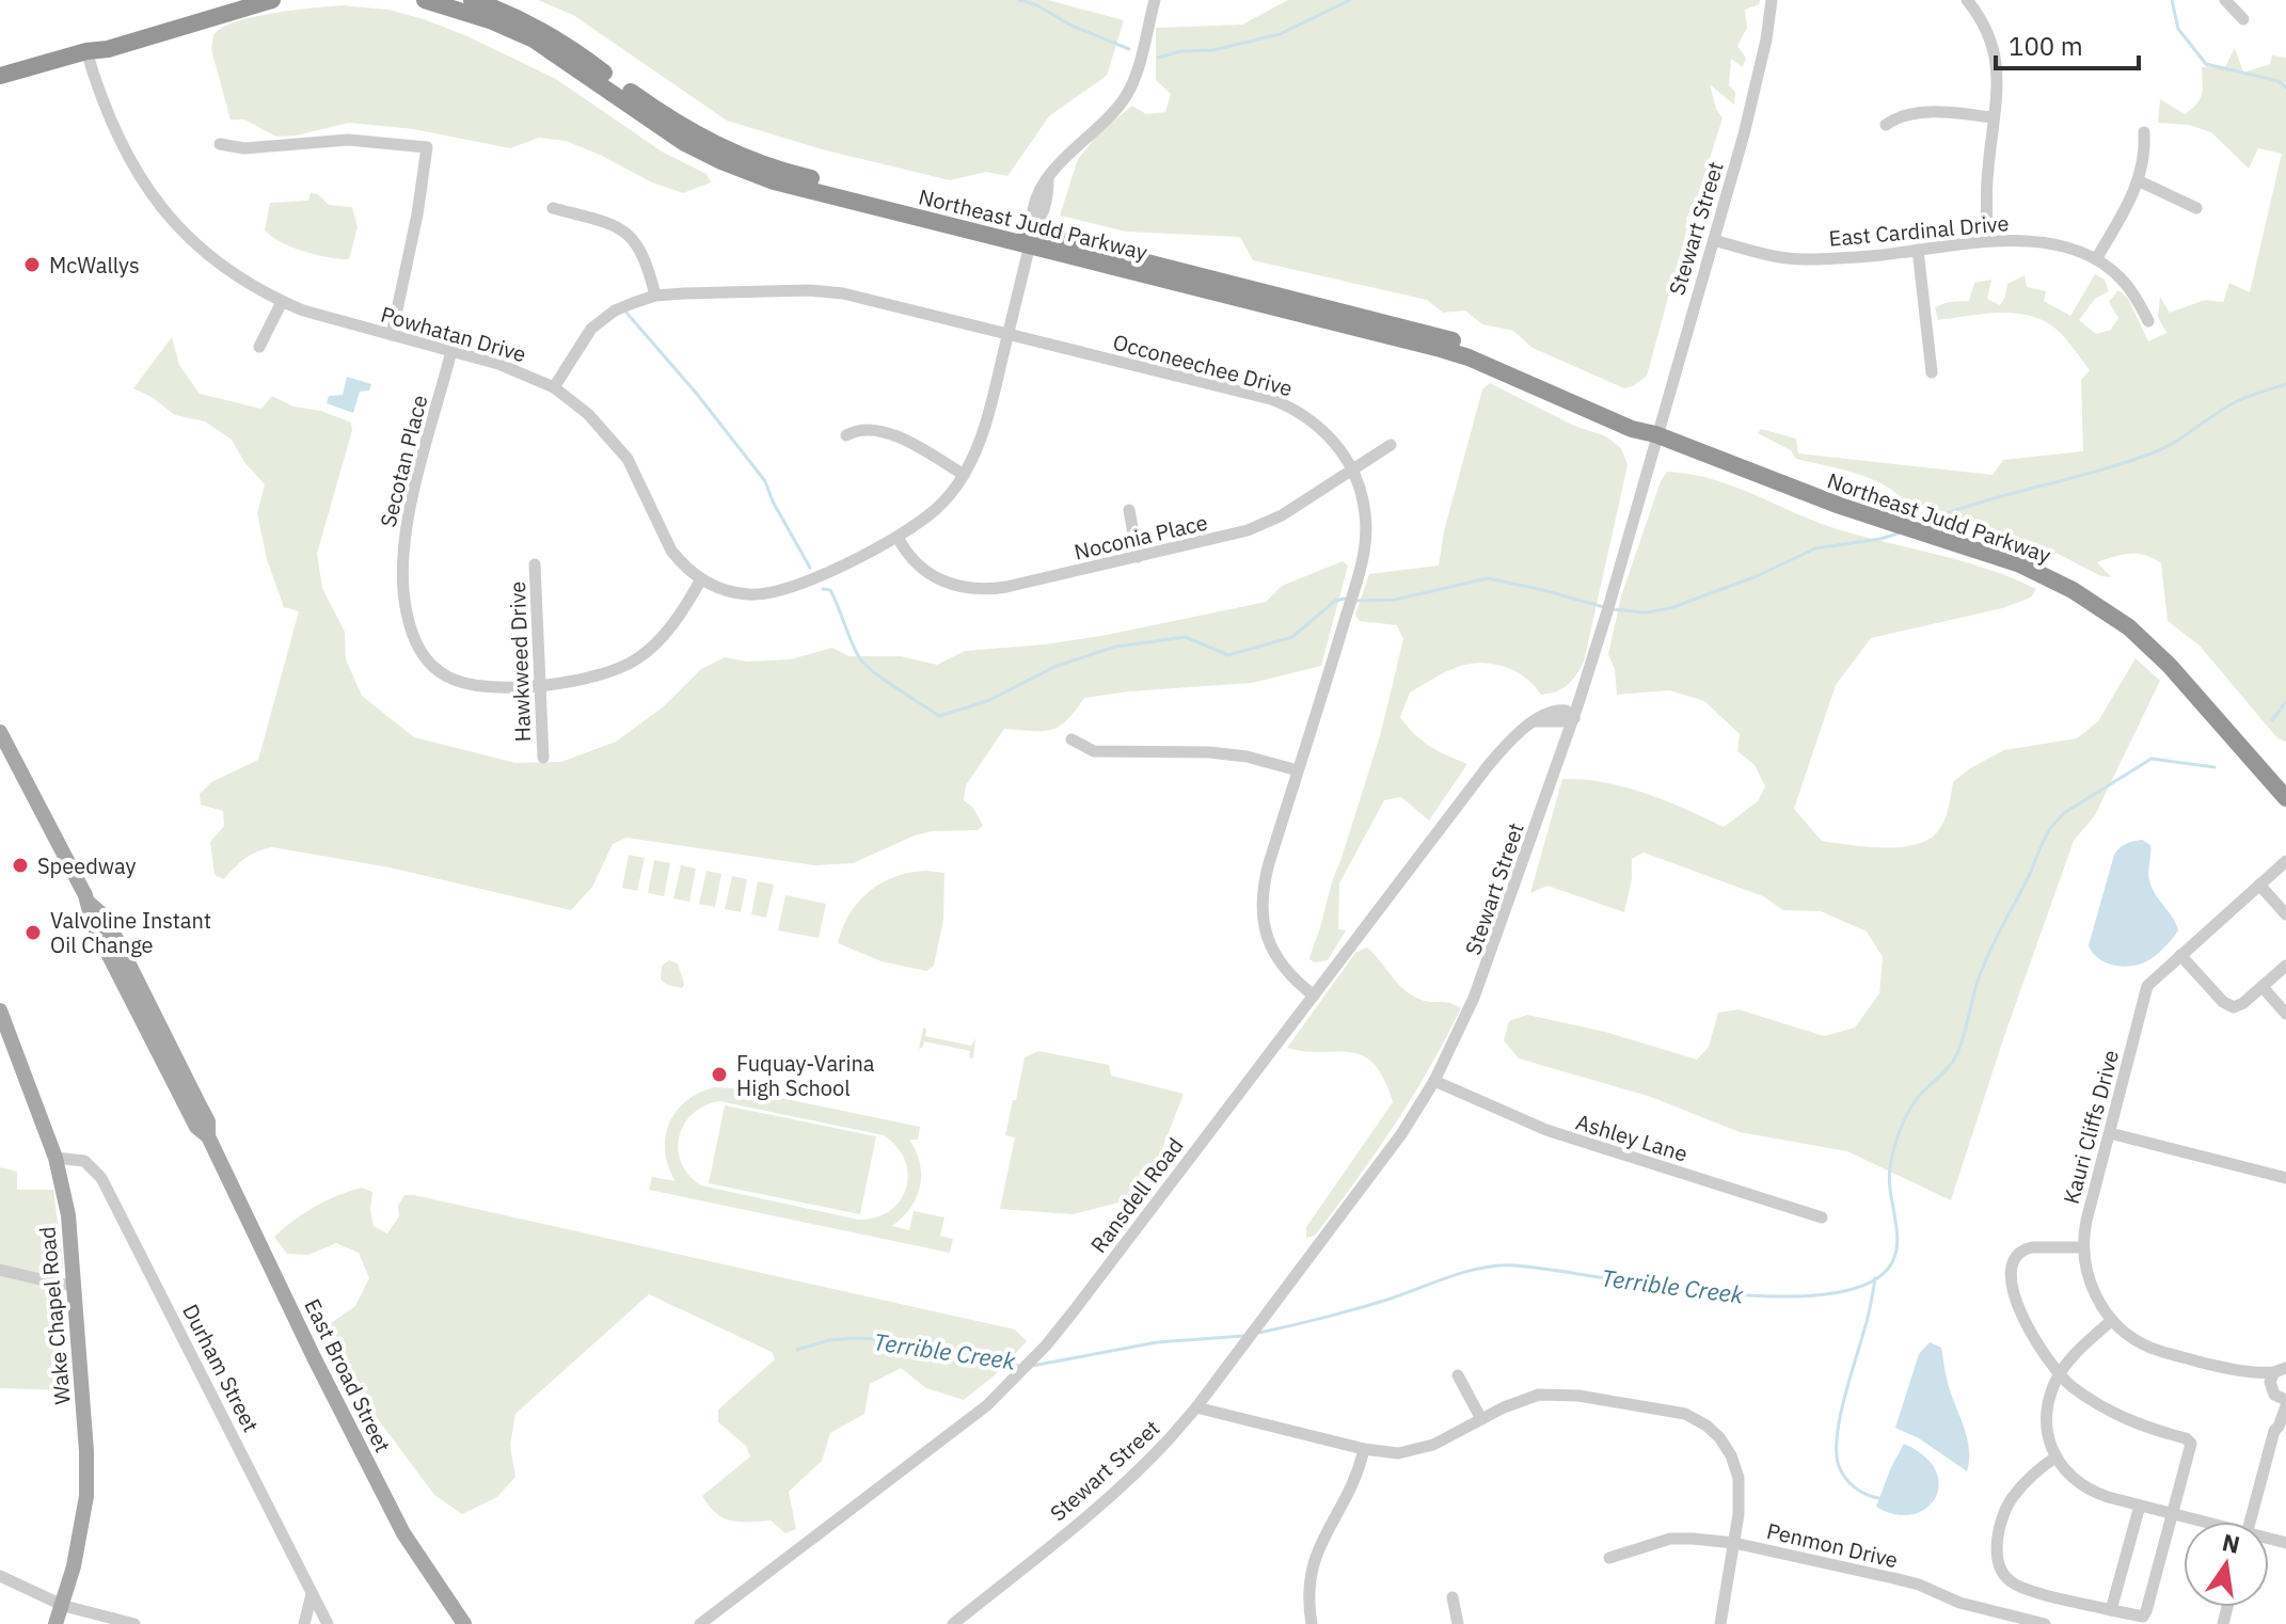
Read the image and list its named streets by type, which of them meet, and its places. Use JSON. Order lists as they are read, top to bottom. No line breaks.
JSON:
{"streets":{"highway":["Northeast Judd Parkway"],"main road":["Wake Chapel Road","East Broad Street"],"street":["Stewart Street","East Cardinal Drive","Powhatan Drive","Occoneechee Drive","Secotan Place","Noconia Place","Hawkweed Drive","Kauri Cliffs Drive","Ashley Lane","Ransdell Road","Durham Street","Penmon Drive"]},"crossings":[["Northeast Judd Parkway","Stewart Street"],["Northeast Judd Parkway","Powhatan Drive"],["Stewart Street","East Cardinal Drive"],["Stewart Street","Ashley Lane"],["Stewart Street","Ransdell Road"],["Powhatan Drive","Occoneechee Drive"],["Powhatan Drive","Secotan Place"],["Powhatan Drive","Noconia Place"],["Occoneechee Drive","Noconia Place"],["Occoneechee Drive","Ransdell Road"],["Secotan Place","Hawkweed Drive"],["Wake Chapel Road","Durham Street"]],"water":["Terrible Creek"],"places":["McWallys","Speedway","Valvoline Instant Oil Change","Fuquay-Varina High School"],"scale_bar":"100 m","north":"top"}
